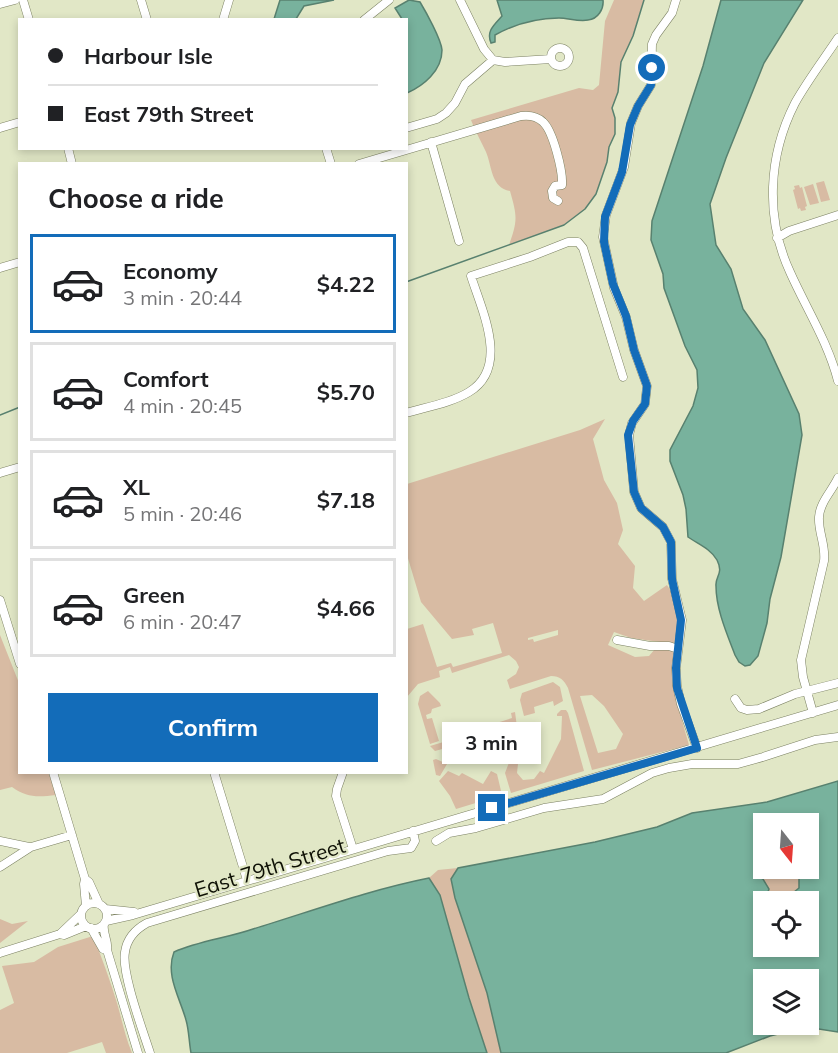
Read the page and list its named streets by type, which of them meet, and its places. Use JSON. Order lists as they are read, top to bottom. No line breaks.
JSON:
{"streets":{"street":["East 79th Street"]},"north":"bottom","page":{"banner":["Harbour Isle","East 79th Street"],"heading":"Choose a ride","list":[{"name":"Economy","note":"3 min · 20:44","value":"$4.22"},{"name":"Comfort","note":"4 min · 20:45","value":"$5.70"},{"name":"XL","note":"5 min · 20:46","value":"$7.18"},{"name":"Green","note":"6 min · 20:47","value":"$4.66"}],"buttons":"Confirm","bubble":"3 min"}}
